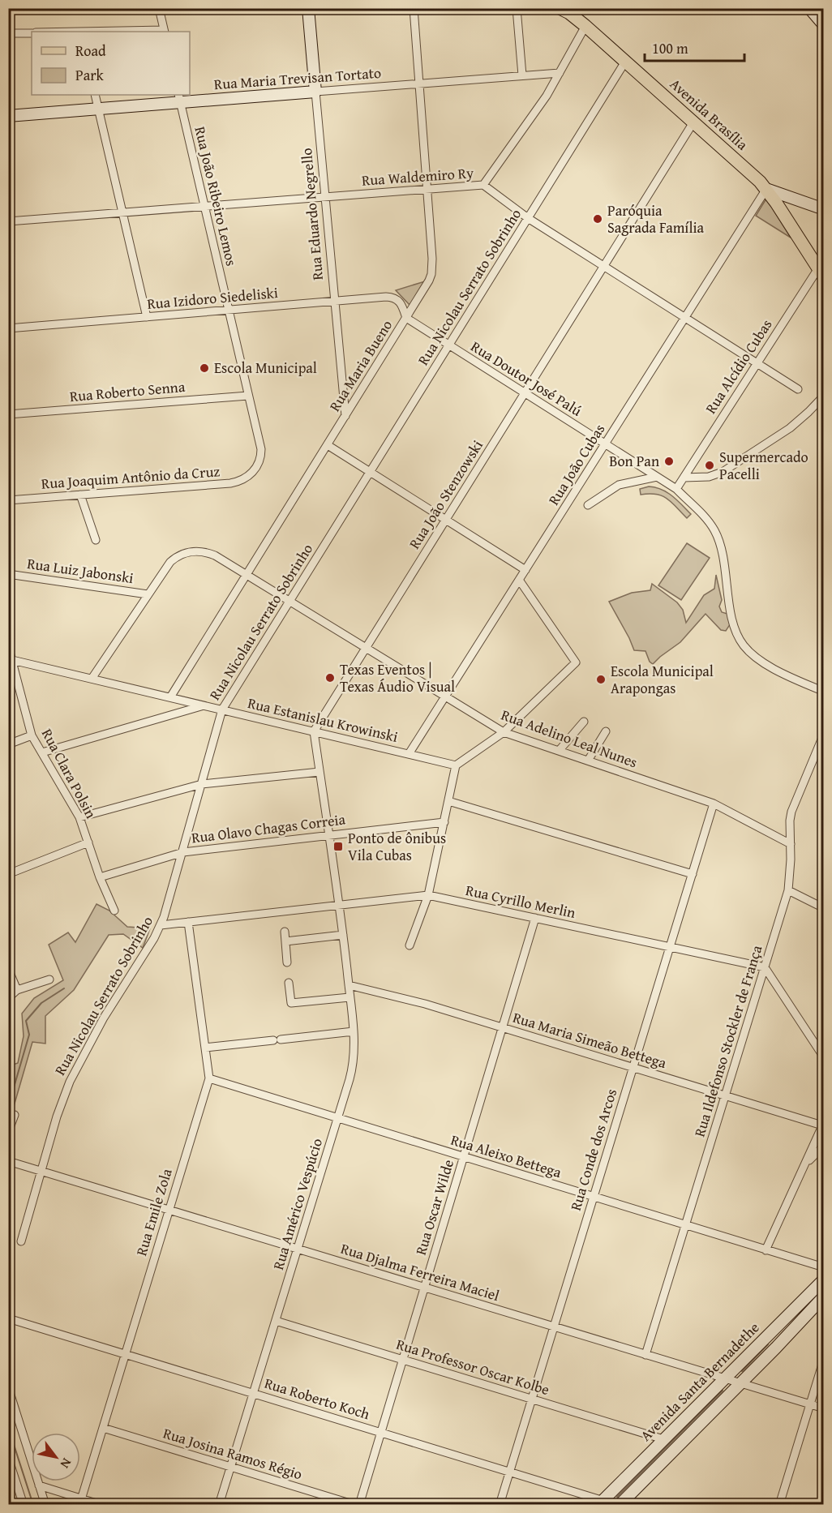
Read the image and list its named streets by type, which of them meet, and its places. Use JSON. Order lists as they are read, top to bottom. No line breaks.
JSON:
{"streets":{"main road":["Rua Maria Trevisan Tortato","Avenida Brasília","Rua Eduardo Negrello","Avenida Santa Bernadethe"],"street":["Rua Waldemiro Ry","Rua João Ribeiro Lemos","Rua Nicolau Serrato Sobrinho","Rua Izidoro Siedeliski","Rua Maria Bueno","Rua Alcídio Cubas","Rua Doutor José Palú","Rua Roberto Senna","Rua João Cubas","Rua Joaquim Antônio da Cruz","Rua João Stenzowski","Rua Luiz Jabonski","Rua Estanislau Krowinski","Rua Adelino Leal Nunes","Rua Clara Polsin","Rua Olavo Chagas Correia","Rua Cyrillo Merlin","Rua Maria Simeão Bettega","Rua Ildefonso Stockler de França","Rua Conde dos Arcos","Rua Aleixo Bettega","Rua Américo Vespúcio","Rua Oscar Wilde","Rua Emile Zola","Rua Djalma Ferreira Maciel","Rua Professor Oscar Kolbe","Rua Roberto Koch","Rua Josina Ramos Régio"]},"crossings":[["Rua Maria Trevisan Tortato","Rua João Ribeiro Lemos"],["Rua Maria Trevisan Tortato","Rua Eduardo Negrello"],["Rua Maria Trevisan Tortato","Rua Maria Bueno"],["Avenida Brasília","Rua Nicolau Serrato Sobrinho"],["Avenida Brasília","Rua João Cubas"],["Avenida Brasília","Rua João Stenzowski"],["Rua Waldemiro Ry","Rua João Ribeiro Lemos"],["Rua Waldemiro Ry","Rua Eduardo Negrello"],["Rua Waldemiro Ry","Rua Nicolau Serrato Sobrinho"],["Rua Waldemiro Ry","Rua Maria Bueno"],["Rua Waldemiro Ry","Rua Alcídio Cubas"],["Rua Waldemiro Ry","Rua João Cubas"],["Rua Waldemiro Ry","Rua João Stenzowski"],["Rua João Ribeiro Lemos","Rua Izidoro Siedeliski"],["Rua João Ribeiro Lemos","Rua Roberto Senna"],["Rua João Ribeiro Lemos","Rua Joaquim Antônio da Cruz"],["Rua Eduardo Negrello","Rua Izidoro Siedeliski"],["Rua Eduardo Negrello","Rua Maria Bueno"],["Rua Nicolau Serrato Sobrinho","Rua Doutor José Palú"],["Rua Nicolau Serrato Sobrinho","Rua Estanislau Krowinski"],["Rua Nicolau Serrato Sobrinho","Rua Adelino Leal Nunes"],["Rua Nicolau Serrato Sobrinho","Rua Olavo Chagas Correia"],["Rua Nicolau Serrato Sobrinho","Rua Cyrillo Merlin"],["Rua Nicolau Serrato Sobrinho","Rua Djalma Ferreira Maciel"],["Rua Izidoro Siedeliski","Rua Maria Bueno"],["Rua Izidoro Siedeliski","Rua Doutor José Palú"],["Rua Maria Bueno","Rua Doutor José Palú"],["Rua Maria Bueno","Rua Estanislau Krowinski"],["Rua Maria Bueno","Rua Adelino Leal Nunes"],["Rua Alcídio Cubas","Rua Doutor José Palú"],["Rua Doutor José Palú","Rua João Cubas"],["Rua Doutor José Palú","Rua João Stenzowski"],["Rua João Cubas","Rua Estanislau Krowinski"],["Rua João Cubas","Rua Adelino Leal Nunes"],["Rua João Stenzowski","Rua Estanislau Krowinski"],["Rua João Stenzowski","Rua Adelino Leal Nunes"],["Rua Luiz Jabonski","Rua Adelino Leal Nunes"],["Rua Estanislau Krowinski","Rua Clara Polsin"],["Rua Adelino Leal Nunes","Rua Ildefonso Stockler de França"],["Rua Adelino Leal Nunes","Rua Conde dos Arcos"],["Rua Clara Polsin","Rua Olavo Chagas Correia"],["Rua Cyrillo Merlin","Rua Ildefonso Stockler de França"],["Rua Cyrillo Merlin","Rua Conde dos Arcos"],["Rua Cyrillo Merlin","Rua Américo Vespúcio"],["Rua Cyrillo Merlin","Rua Oscar Wilde"],["Rua Cyrillo Merlin","Rua Emile Zola"],["Rua Maria Simeão Bettega","Rua Ildefonso Stockler de França"],["Rua Maria Simeão Bettega","Rua Conde dos Arcos"],["Rua Maria Simeão Bettega","Rua Américo Vespúcio"],["Rua Maria Simeão Bettega","Rua Oscar Wilde"],["Rua Ildefonso Stockler de França","Rua Aleixo Bettega"],["Rua Ildefonso Stockler de França","Rua Djalma Ferreira Maciel"],["Rua Conde dos Arcos","Rua Aleixo Bettega"],["Rua Conde dos Arcos","Rua Djalma Ferreira Maciel"],["Rua Conde dos Arcos","Rua Professor Oscar Kolbe"],["Rua Conde dos Arcos","Rua Roberto Koch"],["Rua Aleixo Bettega","Rua Américo Vespúcio"],["Rua Aleixo Bettega","Rua Oscar Wilde"],["Rua Aleixo Bettega","Rua Emile Zola"],["Rua Américo Vespúcio","Rua Djalma Ferreira Maciel"],["Rua Américo Vespúcio","Rua Professor Oscar Kolbe"],["Rua Américo Vespúcio","Rua Roberto Koch"],["Rua Américo Vespúcio","Rua Josina Ramos Régio"],["Rua Oscar Wilde","Rua Djalma Ferreira Maciel"],["Rua Oscar Wilde","Rua Professor Oscar Kolbe"],["Rua Oscar Wilde","Rua Roberto Koch"],["Rua Emile Zola","Rua Djalma Ferreira Maciel"],["Rua Emile Zola","Rua Roberto Koch"],["Rua Emile Zola","Rua Josina Ramos Régio"],["Rua Djalma Ferreira Maciel","Avenida Santa Bernadethe"],["Rua Professor Oscar Kolbe","Avenida Santa Bernadethe"],["Avenida Santa Bernadethe","Rua Roberto Koch"]],"places":{"other":["Paróquia Sagrada Família","Escola Municipal","Bon Pan","Supermercado Pacelli","Texas Eventos | Texas Áudio Visual","Escola Municipal Arapongas"],"transit":["Ponto de ônibus Vila Cubas"]},"legend":["Road","Park"],"scale_bar":"100 m","north":"bottom right"}
